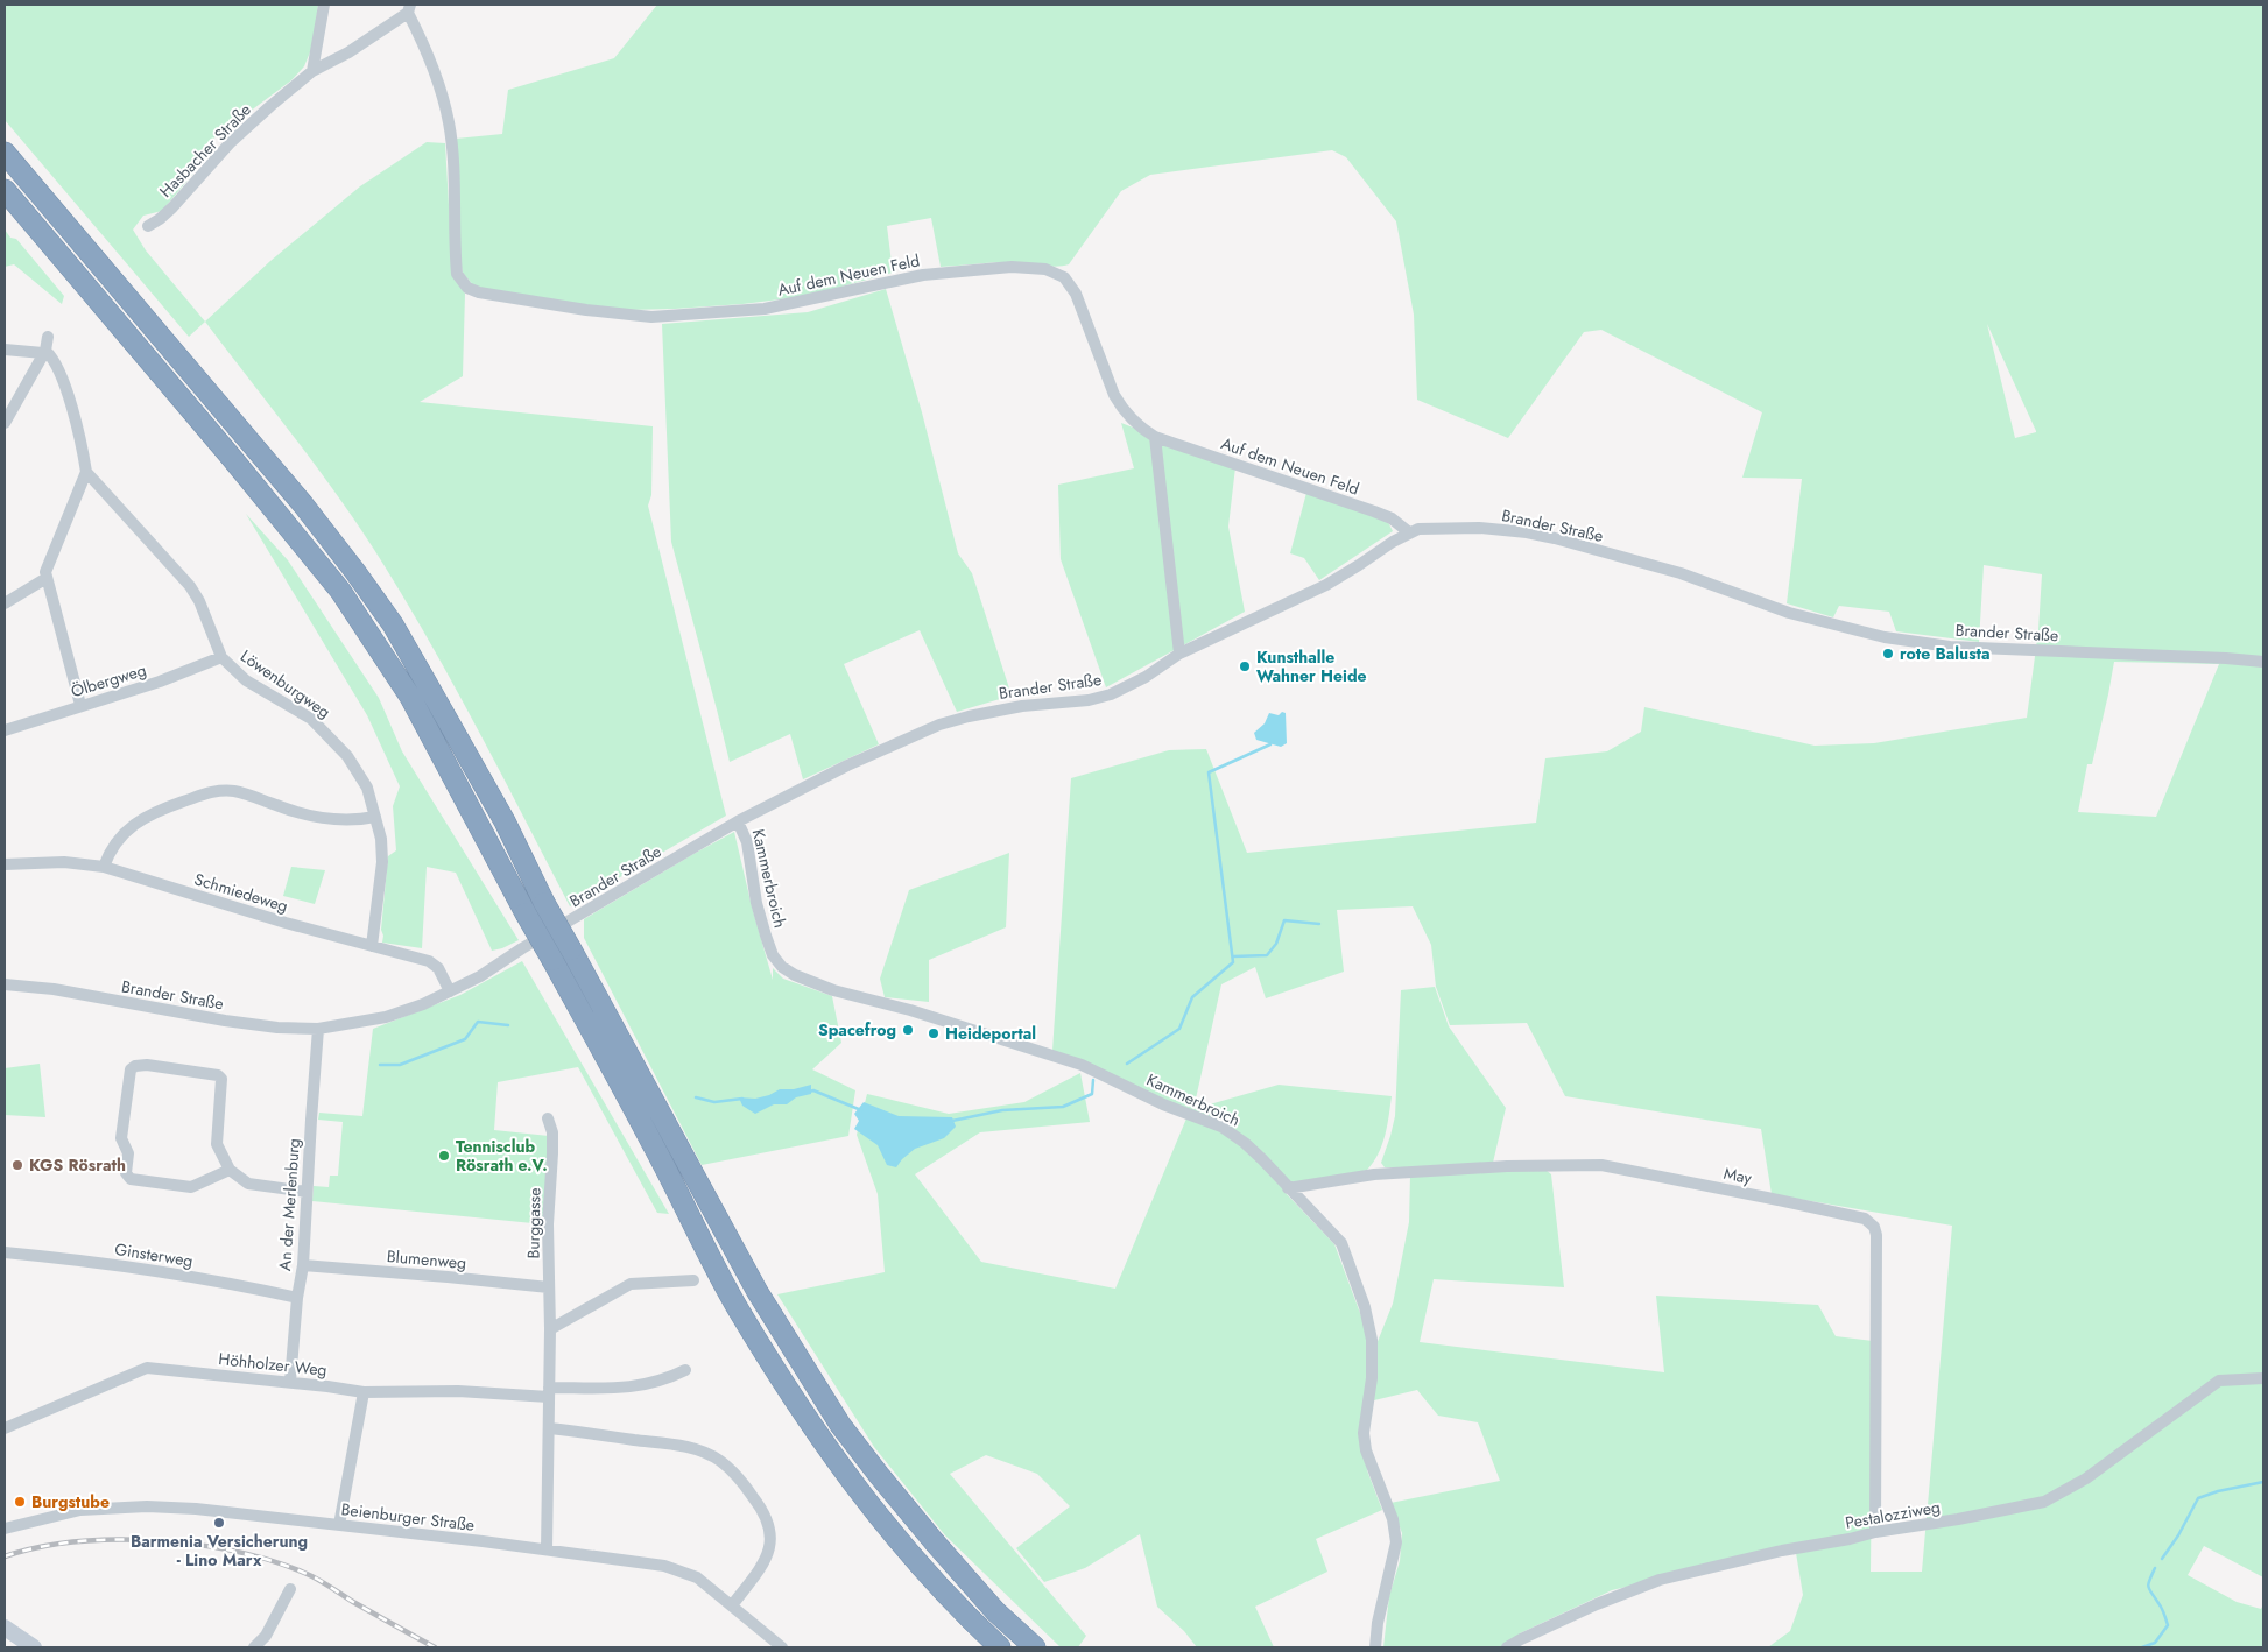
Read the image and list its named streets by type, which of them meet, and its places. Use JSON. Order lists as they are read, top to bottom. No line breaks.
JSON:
{"streets":{"street":["Hasbacher Straße","Auf dem Neuen Feld","Brander Straße","Ölbergweg","Löwenburgweg","Kammerbroich","Schmiedeweg","May","An der Merlenburg","Burggasse","Ginsterweg","Blumenweg","Höhholzer Weg","Pestalozziweg","Beienburger Straße"]},"crossings":[["Hasbacher Straße","Auf dem Neuen Feld"],["Auf dem Neuen Feld","Brander Straße"],["Brander Straße","Kammerbroich"],["Brander Straße","Schmiedeweg"],["Brander Straße","An der Merlenburg"],["Ölbergweg","Löwenburgweg"],["Löwenburgweg","Schmiedeweg"],["Kammerbroich","May"],["May","Pestalozziweg"],["An der Merlenburg","Ginsterweg"],["An der Merlenburg","Blumenweg"],["An der Merlenburg","Höhholzer Weg"],["Burggasse","Blumenweg"],["Burggasse","Höhholzer Weg"],["Burggasse","Beienburger Straße"]],"places":["rote Balusta","Kunsthalle Wahner Heide","Spacefrog","Heideportal","Tennisclub Rösrath e.V.","KGS Rösrath","Burgstube","Barmenia Versicherung - Lino Marx"]}
